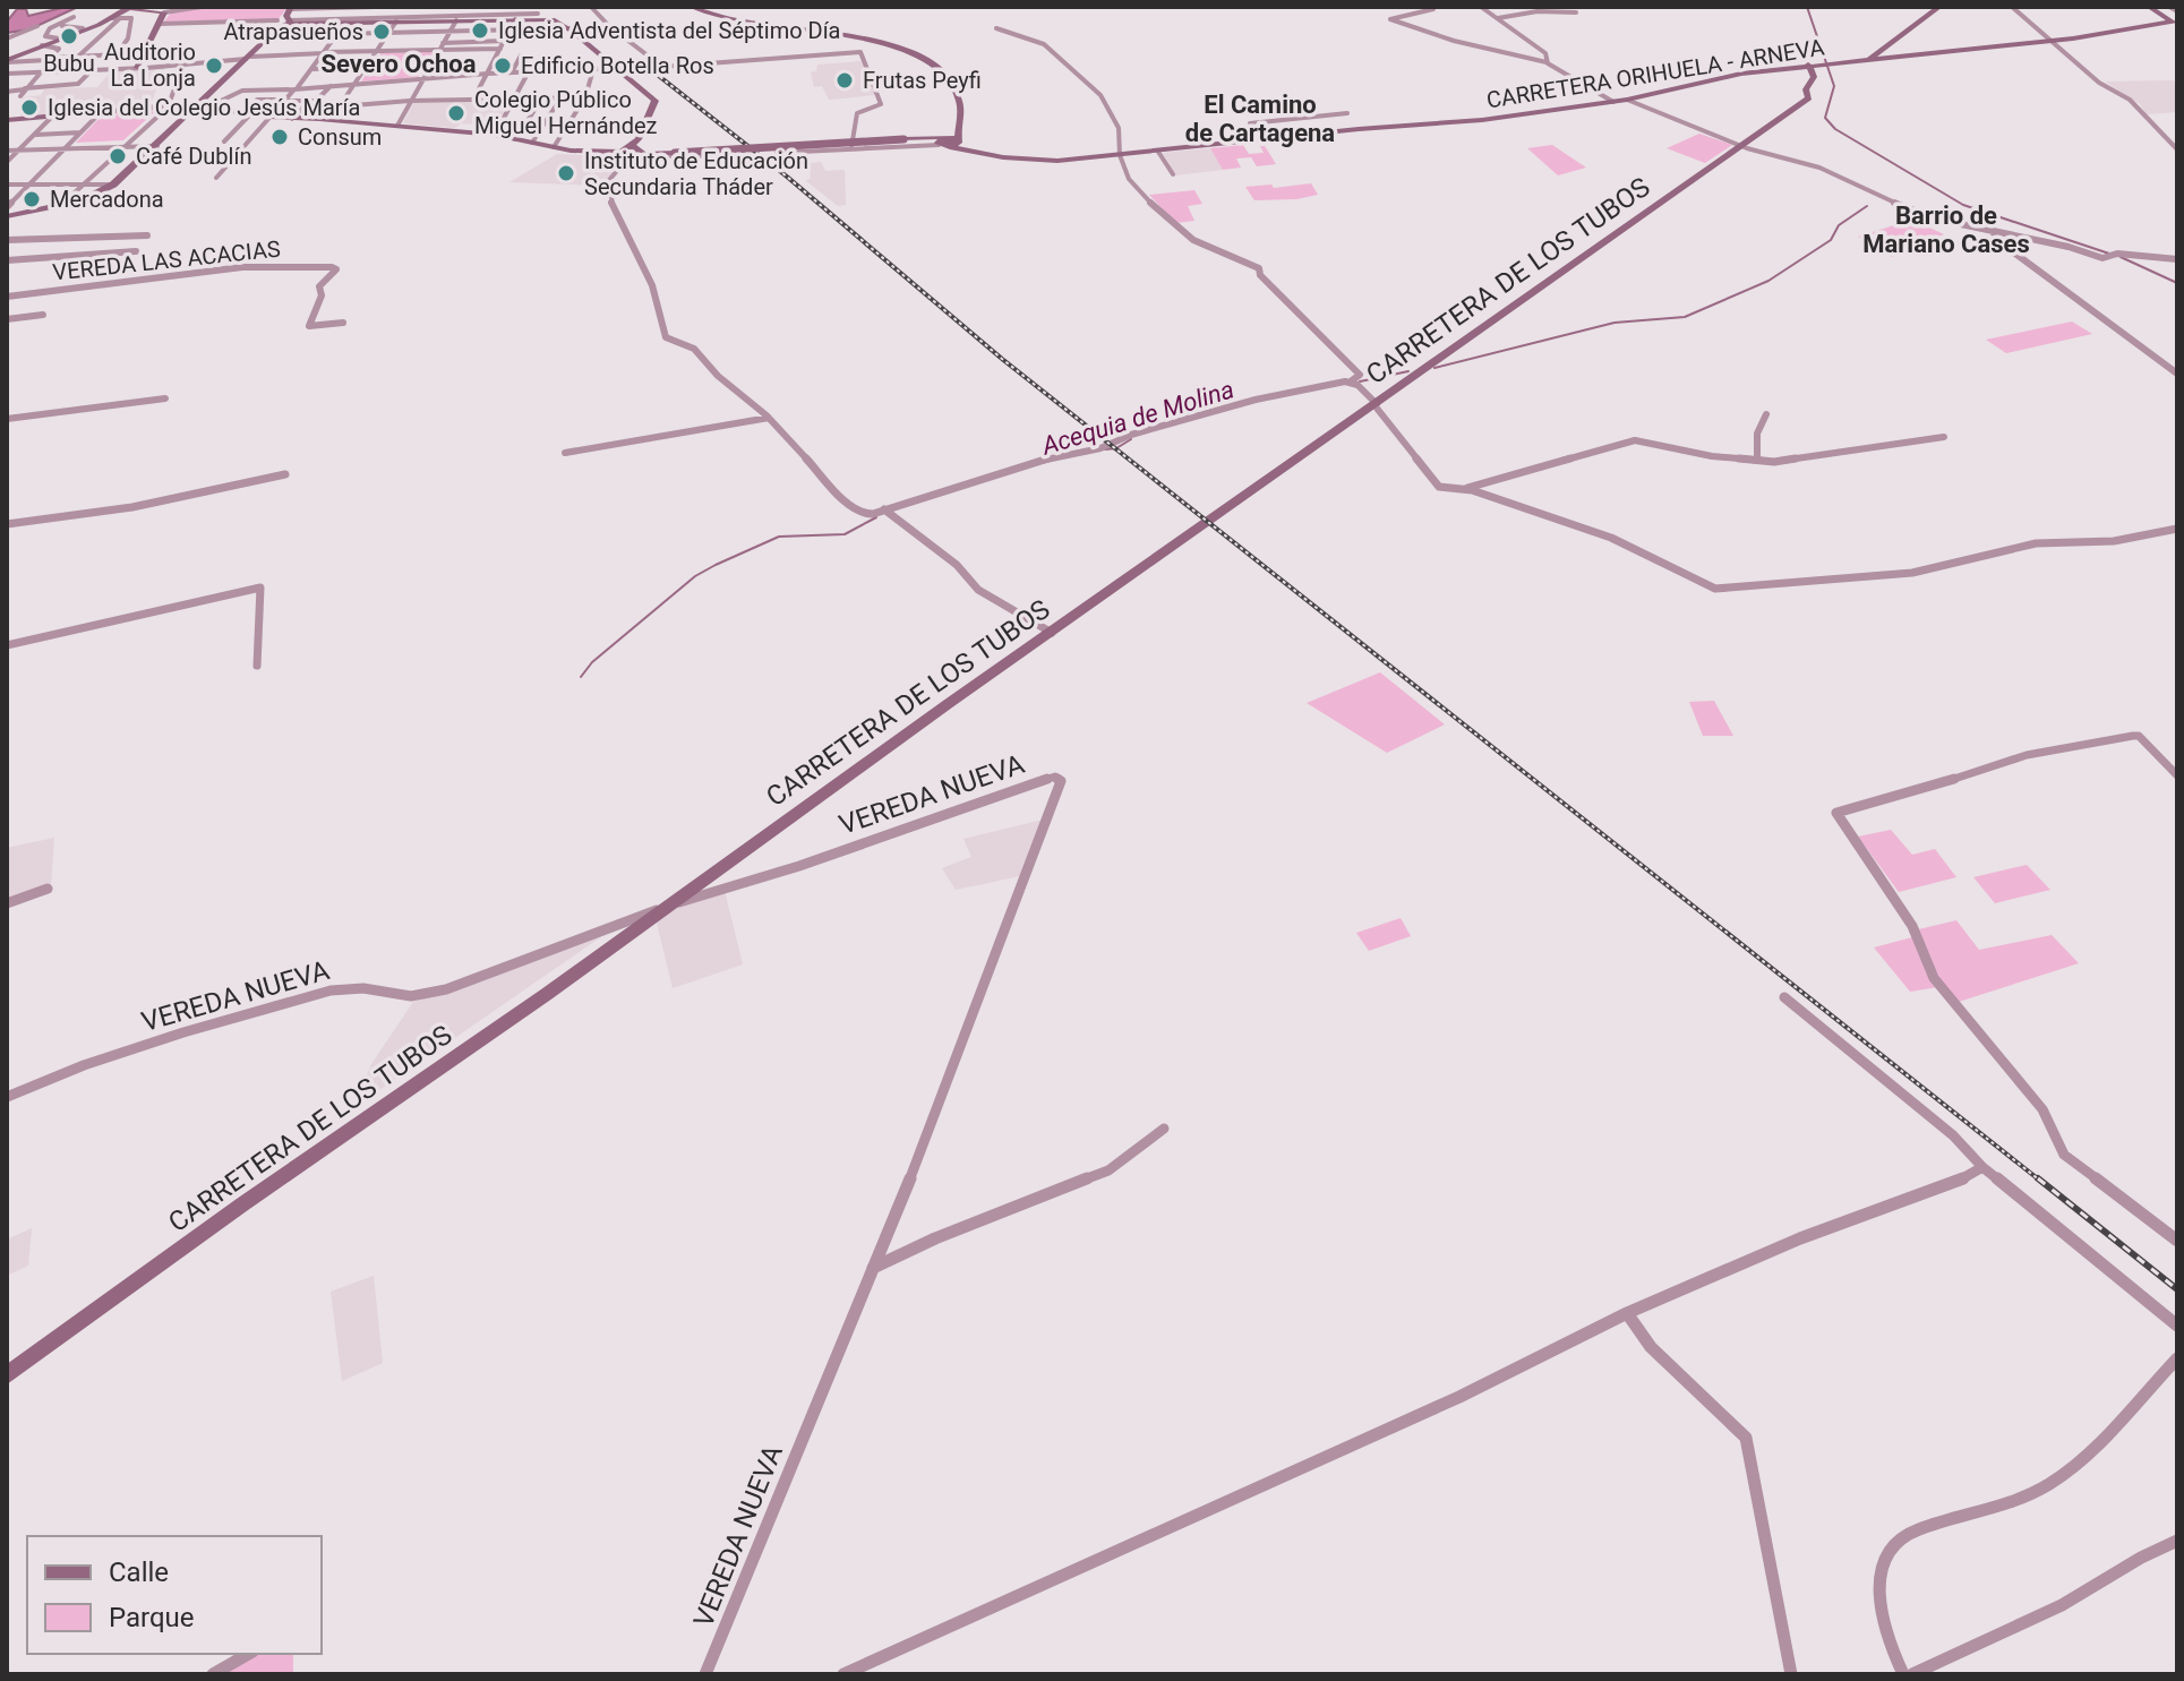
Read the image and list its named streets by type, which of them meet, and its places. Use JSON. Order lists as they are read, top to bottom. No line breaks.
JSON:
{"streets":{"street":["CARRETERA ORIHUELA - ARNEVA","VEREDA LAS ACACIAS","CARRETERA DE LOS TUBOS","VEREDA NUEVA"]},"crossings":[["CARRETERA ORIHUELA - ARNEVA","CARRETERA DE LOS TUBOS"],["CARRETERA DE LOS TUBOS","VEREDA NUEVA"]],"districts":["Severo Ochoa","El Camino de Cartagena","Barrio de Mariano Cases"],"water":["Acequia de Molina"],"places":["Iglesia Adventista del Séptimo Día","Atrapasueños","Bubu","Auditorio La Lonja","Edificio Botella Ros","Frutas Peyfi","Iglesia del Colegio Jesús María","Colegio Público Miguel Hernández","Consum","Café Dublín","Instituto de Educación Secundaria Tháder","Mercadona"],"legend":["Calle","Parque"]}
